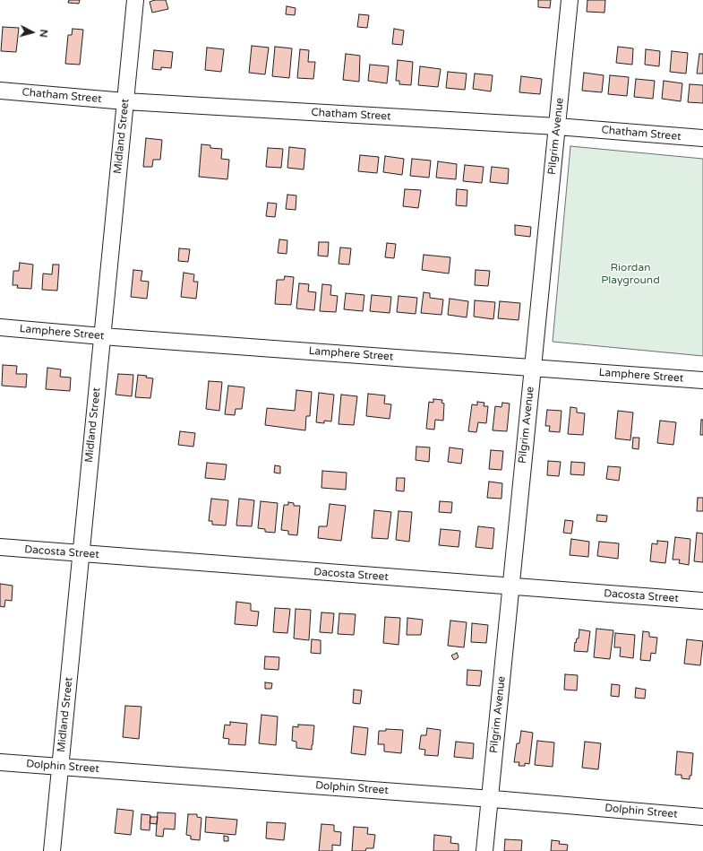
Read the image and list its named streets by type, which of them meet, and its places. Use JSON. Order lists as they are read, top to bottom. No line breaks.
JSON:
{"streets":{"street":["Chatham Street","Midland Street","Pilgrim Avenue","Lamphere Street","Dacosta Street","Dolphin Street"]},"crossings":[["Chatham Street","Midland Street"],["Chatham Street","Pilgrim Avenue"],["Midland Street","Lamphere Street"],["Midland Street","Dacosta Street"],["Midland Street","Dolphin Street"],["Pilgrim Avenue","Lamphere Street"],["Pilgrim Avenue","Dacosta Street"],["Pilgrim Avenue","Dolphin Street"]],"parks":["Riordan Playground"],"north":"right"}
